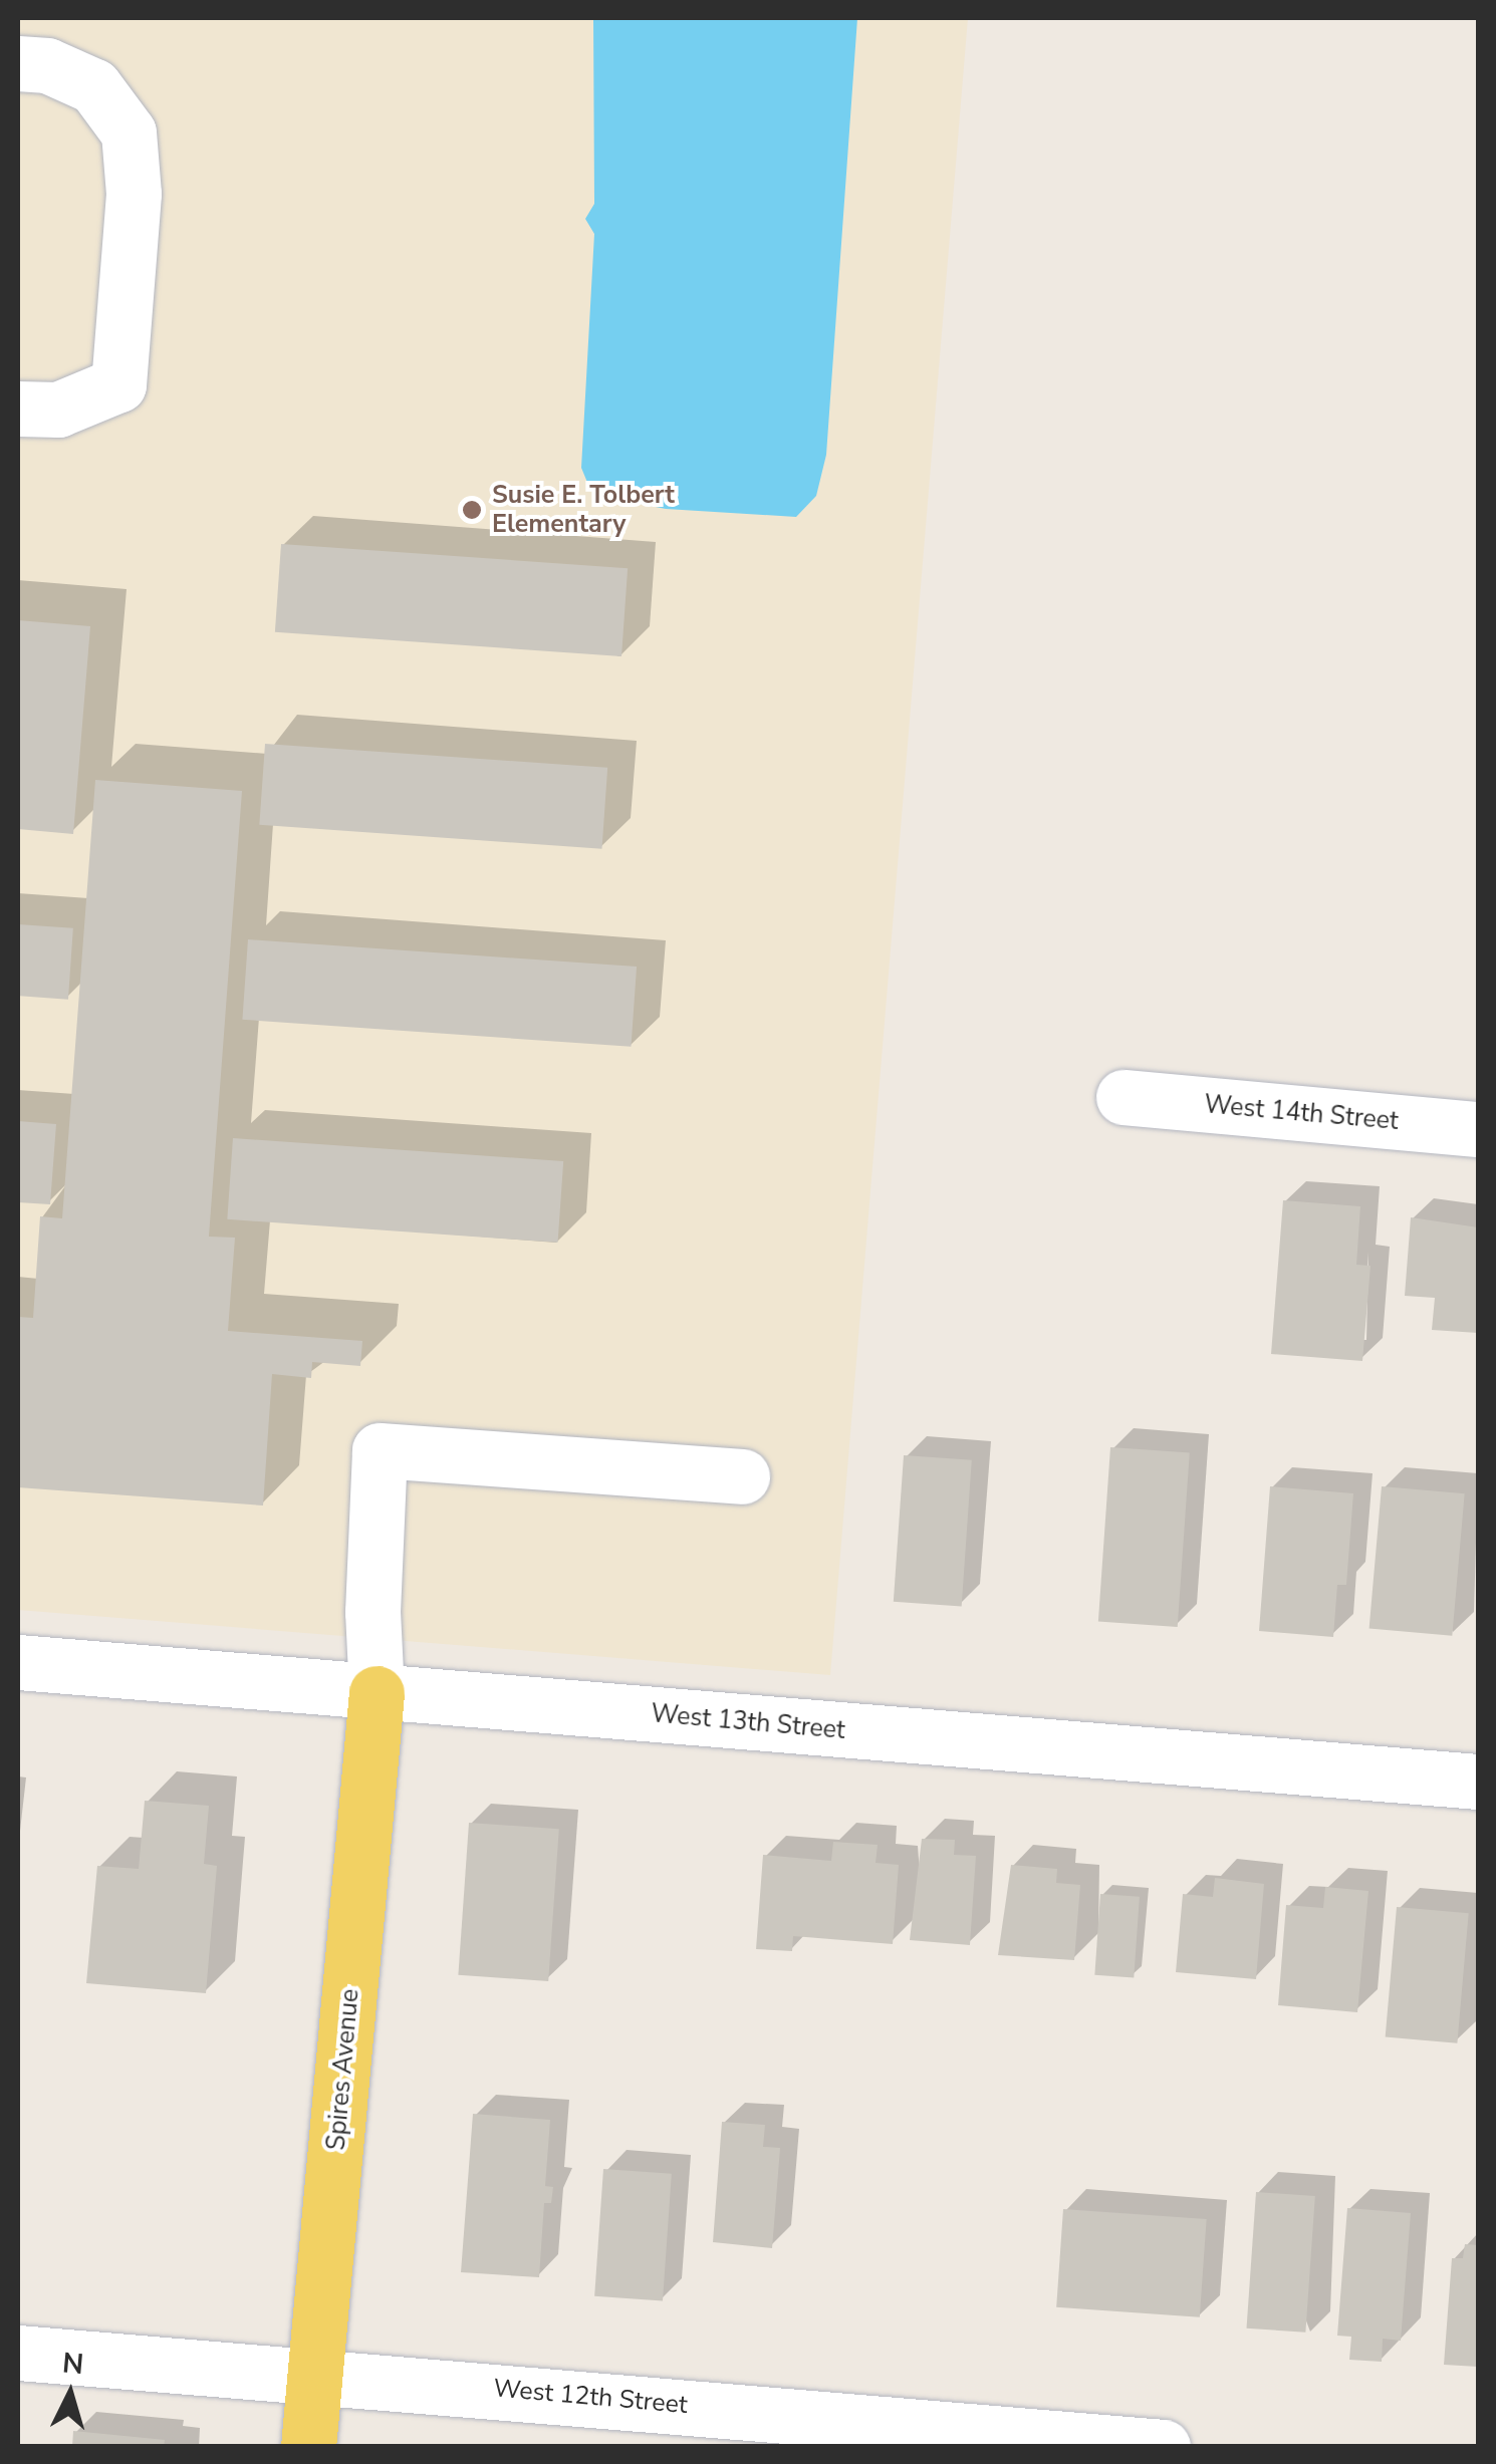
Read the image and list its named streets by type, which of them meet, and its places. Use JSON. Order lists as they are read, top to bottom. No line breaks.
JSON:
{"streets":{"main road":["Spires Avenue"],"street":["West 14th Street","West 13th Street","West 12th Street"]},"crossings":[["West 13th Street","Spires Avenue"],["Spires Avenue","West 12th Street"]],"places":["Susie E. Tolbert Elementary"],"north":"top"}
